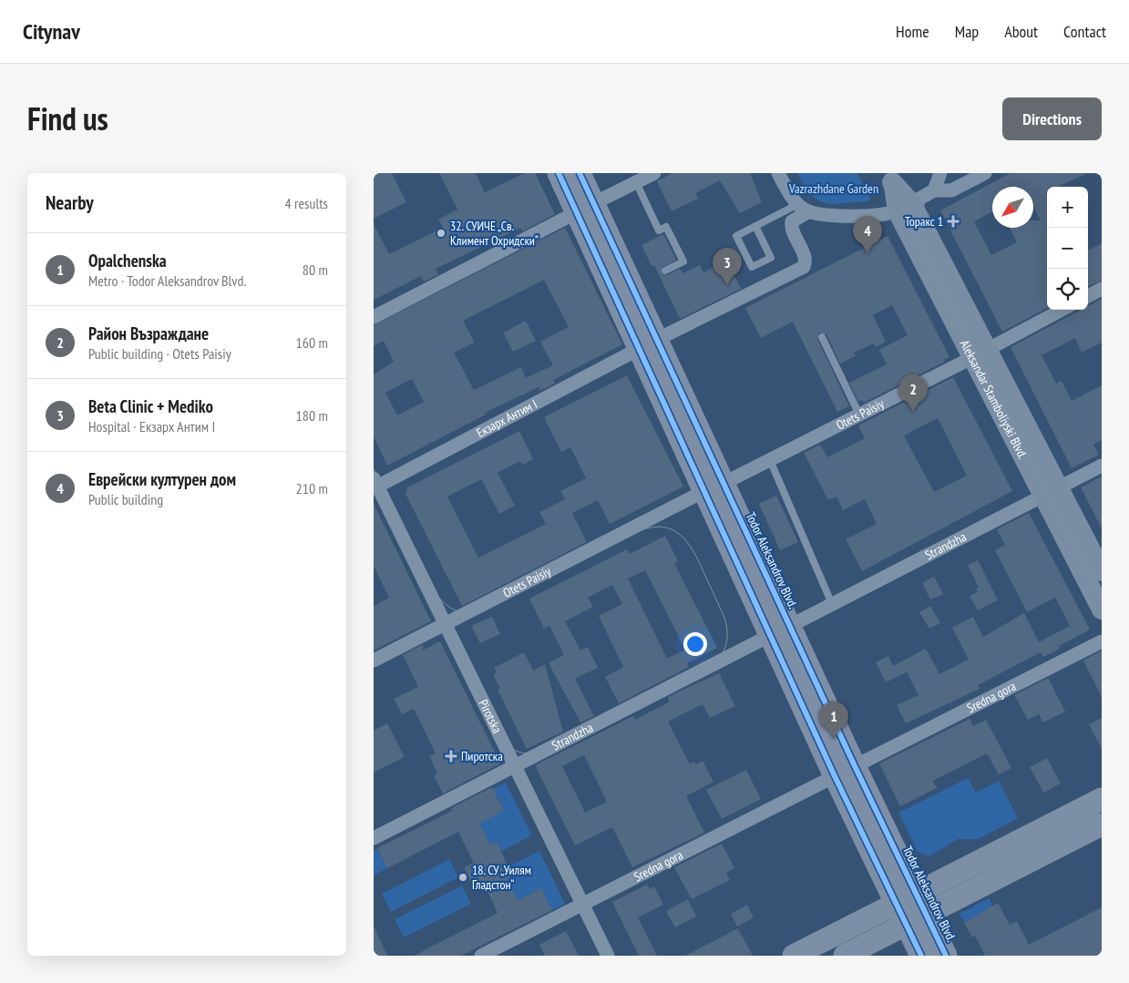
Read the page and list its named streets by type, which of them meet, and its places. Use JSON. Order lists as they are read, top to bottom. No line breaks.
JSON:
{"streets":{"main road":["Aleksandar Stamboliyski Blvd.","Todor Aleksandrov Blvd."],"street":["Otets Paisiy","Екзарх Антим I","Strandzha","Sredna gora","Pirotska"]},"crossings":[["Aleksandar Stamboliyski Blvd.","Otets Paisiy"],["Aleksandar Stamboliyski Blvd.","Strandzha"],["Otets Paisiy","Todor Aleksandrov Blvd."],["Otets Paisiy","Pirotska"],["Екзарх Антим I","Todor Aleksandrov Blvd."],["Екзарх Антим I","Pirotska"],["Strandzha","Todor Aleksandrov Blvd."],["Strandzha","Pirotska"],["Todor Aleksandrov Blvd.","Sredna gora"],["Sredna gora","Pirotska"]],"parks":["Vazrazhdane Garden"],"places":{"health":["Торакс 1","Пиротска"],"other":["32. СУИЧЕ „Св. Климент Охридски“","18. СУ „Уилям Гладстон“"]},"north":"bottom left","page":{"header":"Citynav","nav":["Home","Map","About","Contact"],"title":"Find us","buttons":"Directions","heading":["Nearby","4 results"],"map_buttons":["+","−"],"pins":["4","3","2","1"],"list":[{"mark":"1","name":"Opalchenska","note":"Metro · Todor Aleksandrov Blvd.","value":"80 m"},{"mark":"2","name":"Район Възраждане","note":"Public building · Otets Paisiy","value":"160 m"},{"mark":"3","name":"Beta Clinic + Mediko","note":"Hospital · Екзарх Антим I","value":"180 m"},{"mark":"4","name":"Еврейски културен дом","note":"Public building","value":"210 m"}]}}
